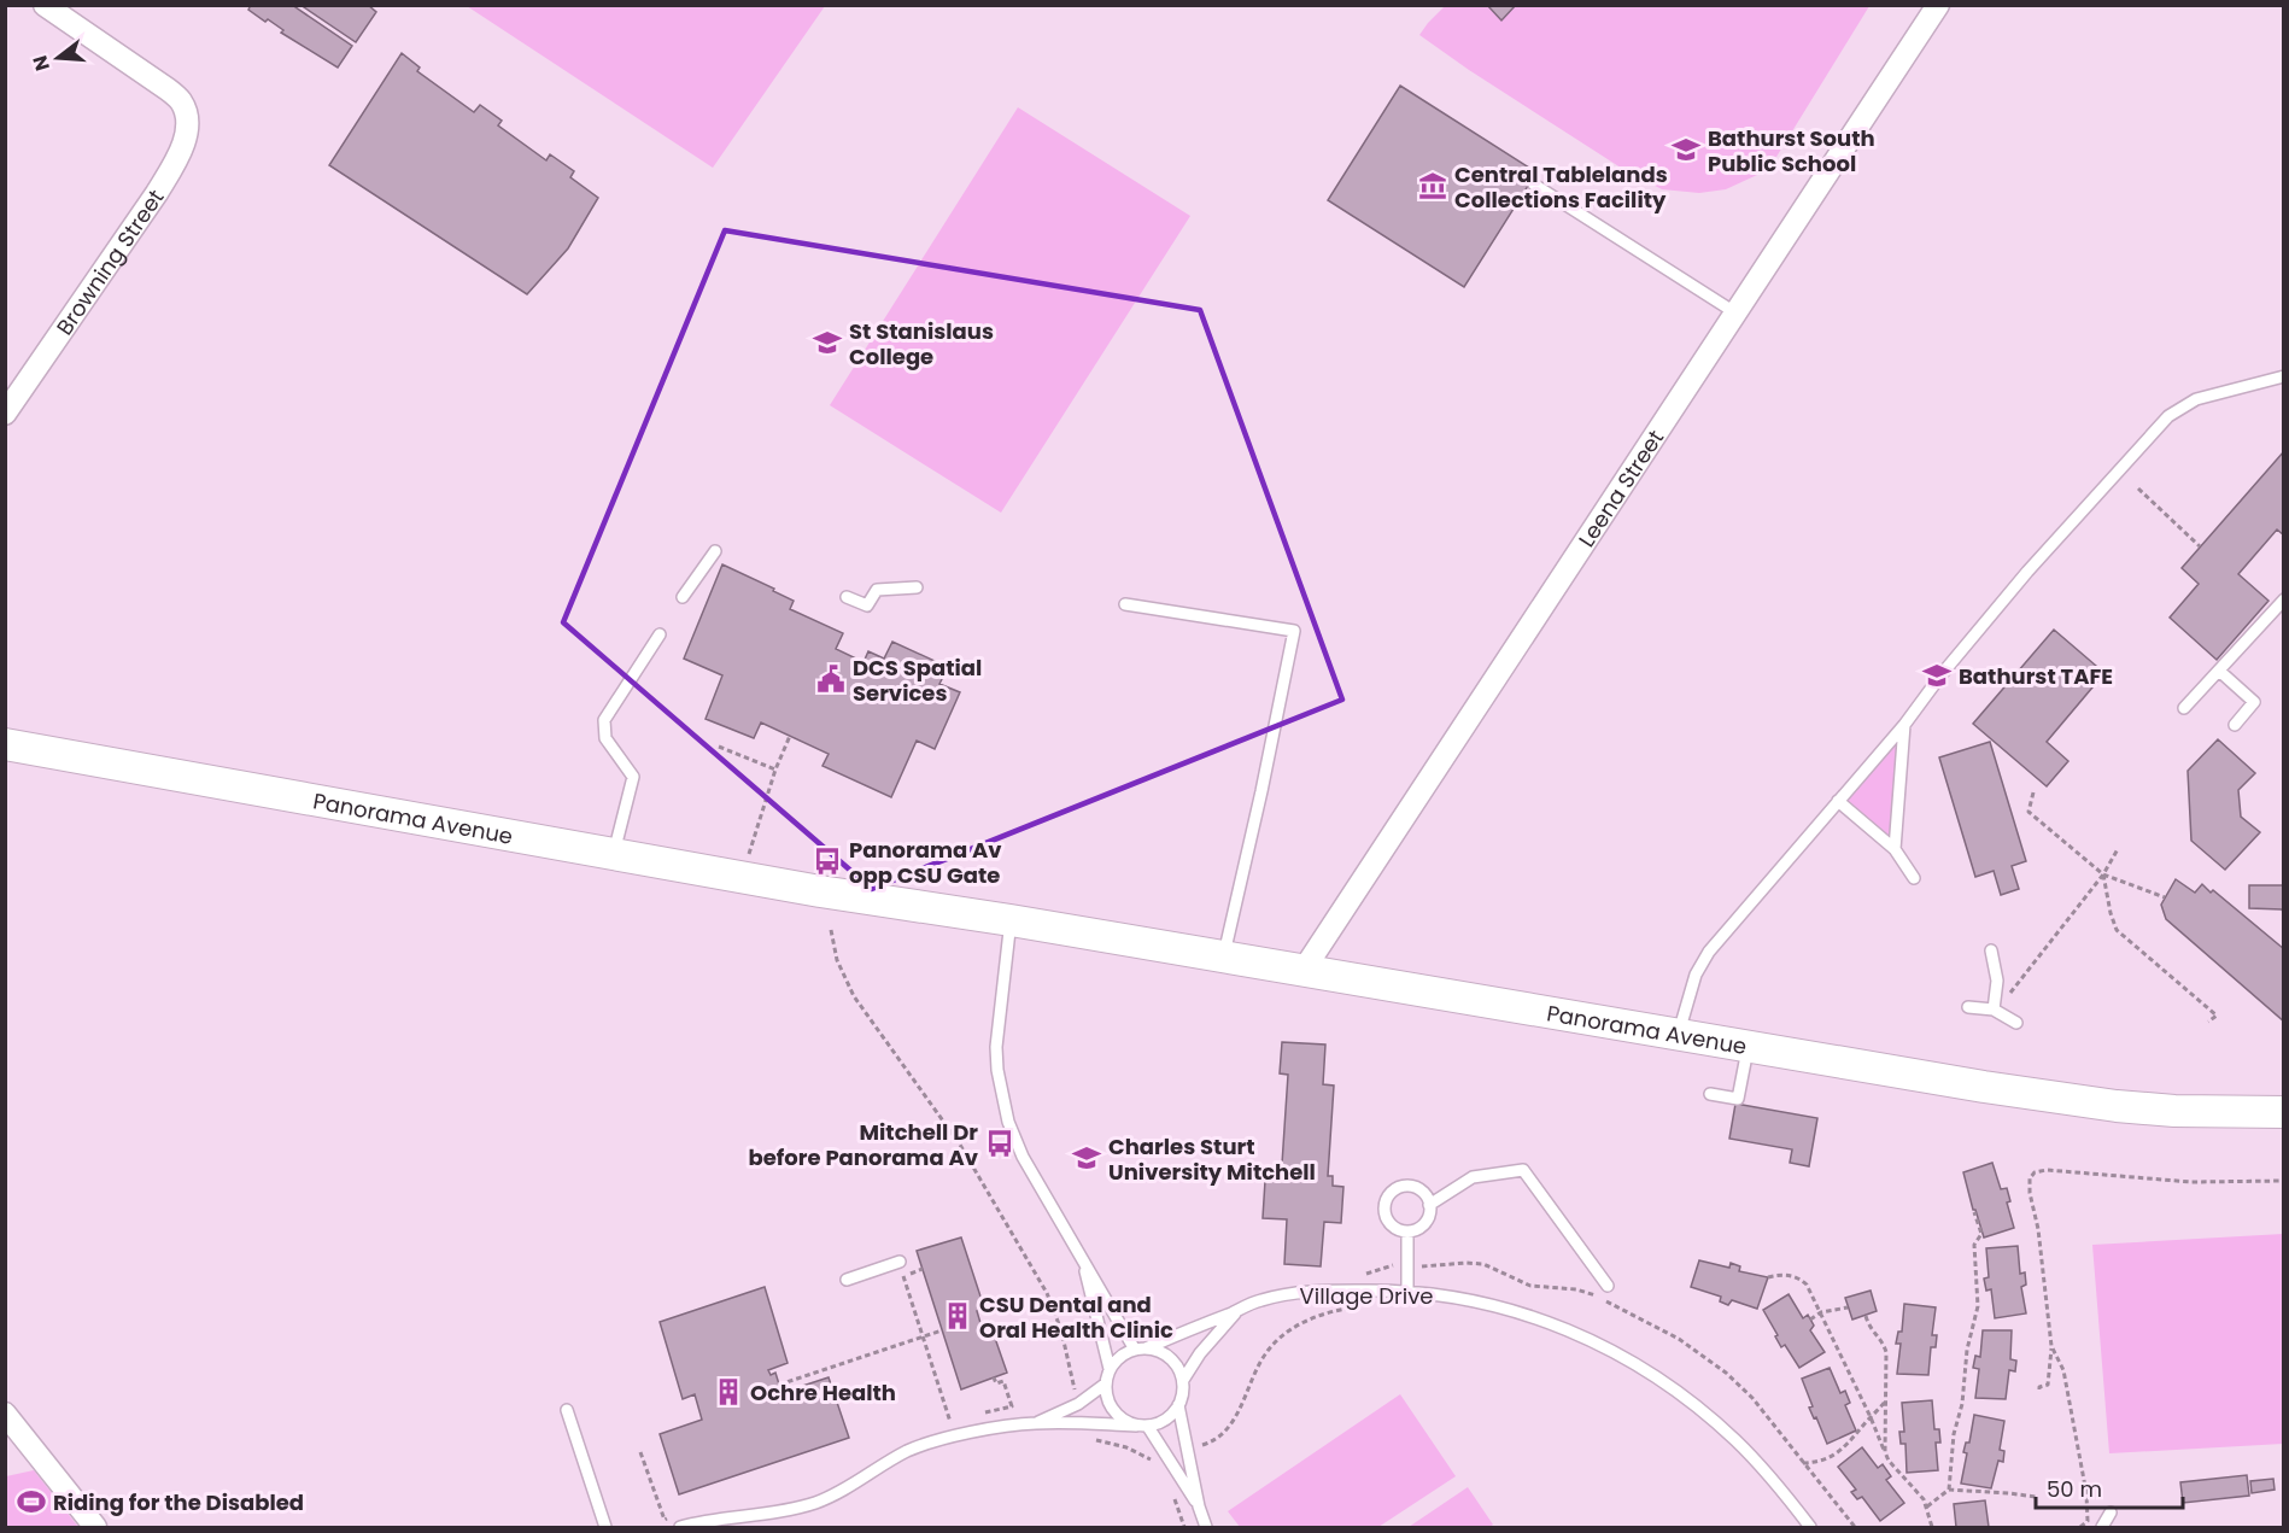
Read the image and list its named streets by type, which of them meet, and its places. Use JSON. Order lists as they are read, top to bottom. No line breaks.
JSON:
{"streets":{"street":["Browning Street","Leena Street","Panorama Avenue"],"lane":["Village Drive"]},"crossings":[["Leena Street","Panorama Avenue"]],"places":{"school or university":["Bathurst South Public School","St Stanislaus College","Bathurst TAFE","Charles Sturt University Mitchell"],"museum":["Central Tablelands Collections Facility"],"public building":["DCS Spatial Services"],"bus stop":["Panorama Av opp CSU Gate","Mitchell Dr before Panorama Av"],"building":["CSU Dental and Oral Health Clinic","Ochre Health"],"sports":["Riding for the Disabled"]},"scale_bar":"50 m","north":"left"}
